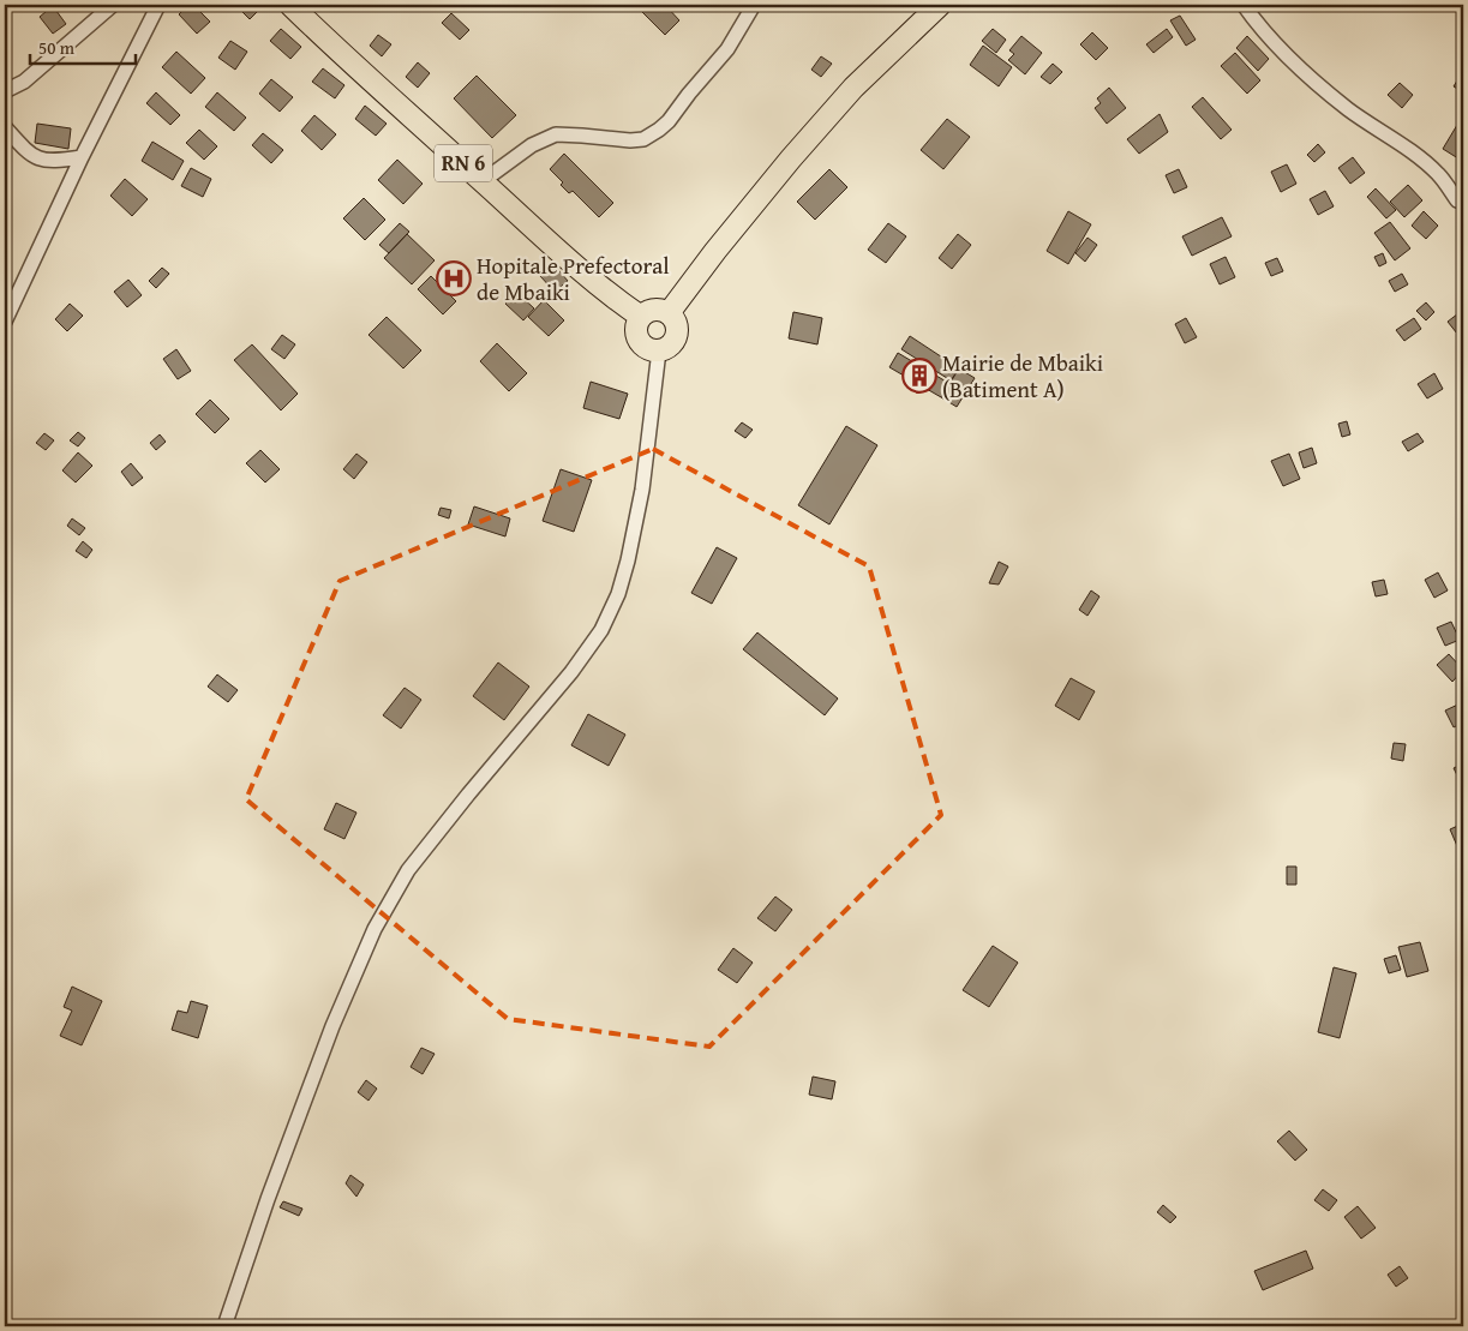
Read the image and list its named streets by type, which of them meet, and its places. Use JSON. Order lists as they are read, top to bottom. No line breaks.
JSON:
{"streets":{"main road":["RN 6"]},"places":{"hospital":["Hopitale Prefectoral de Mbaiki"],"building":["Mairie de Mbaiki (Batiment A)"]},"scale_bar":"50 m"}
